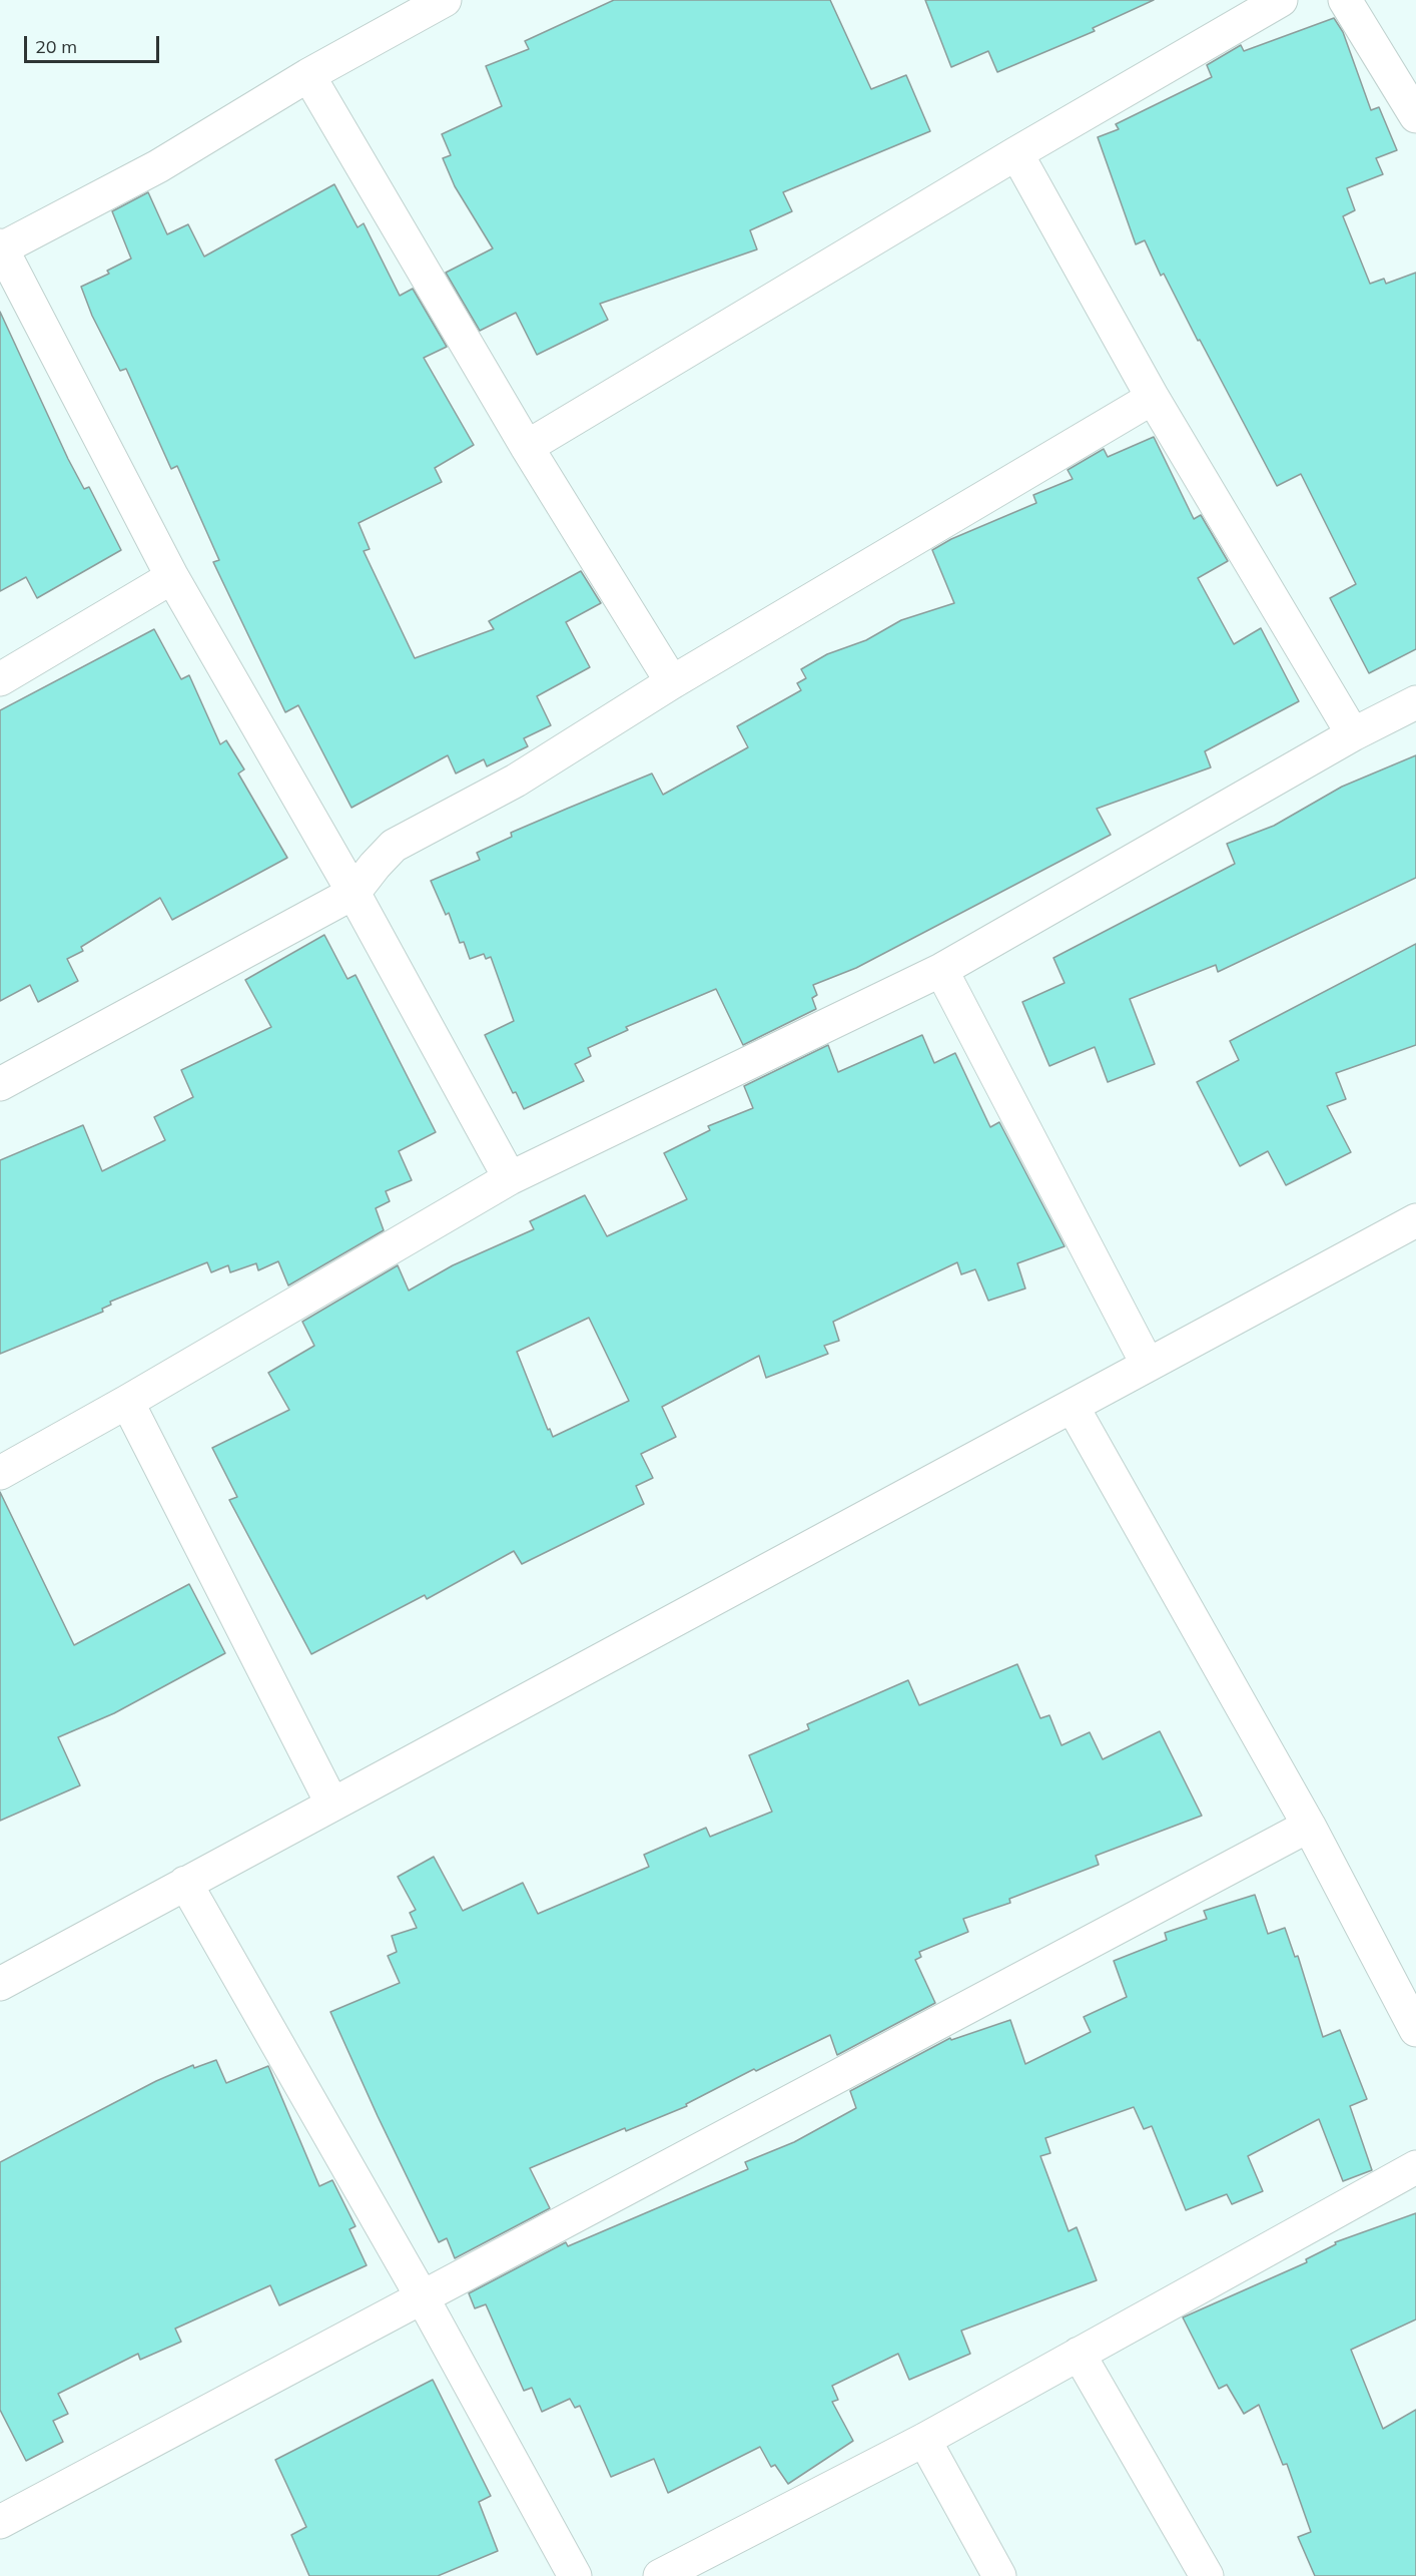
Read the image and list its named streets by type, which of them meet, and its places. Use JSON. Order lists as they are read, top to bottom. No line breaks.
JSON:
{"scale_bar":"20 m"}
